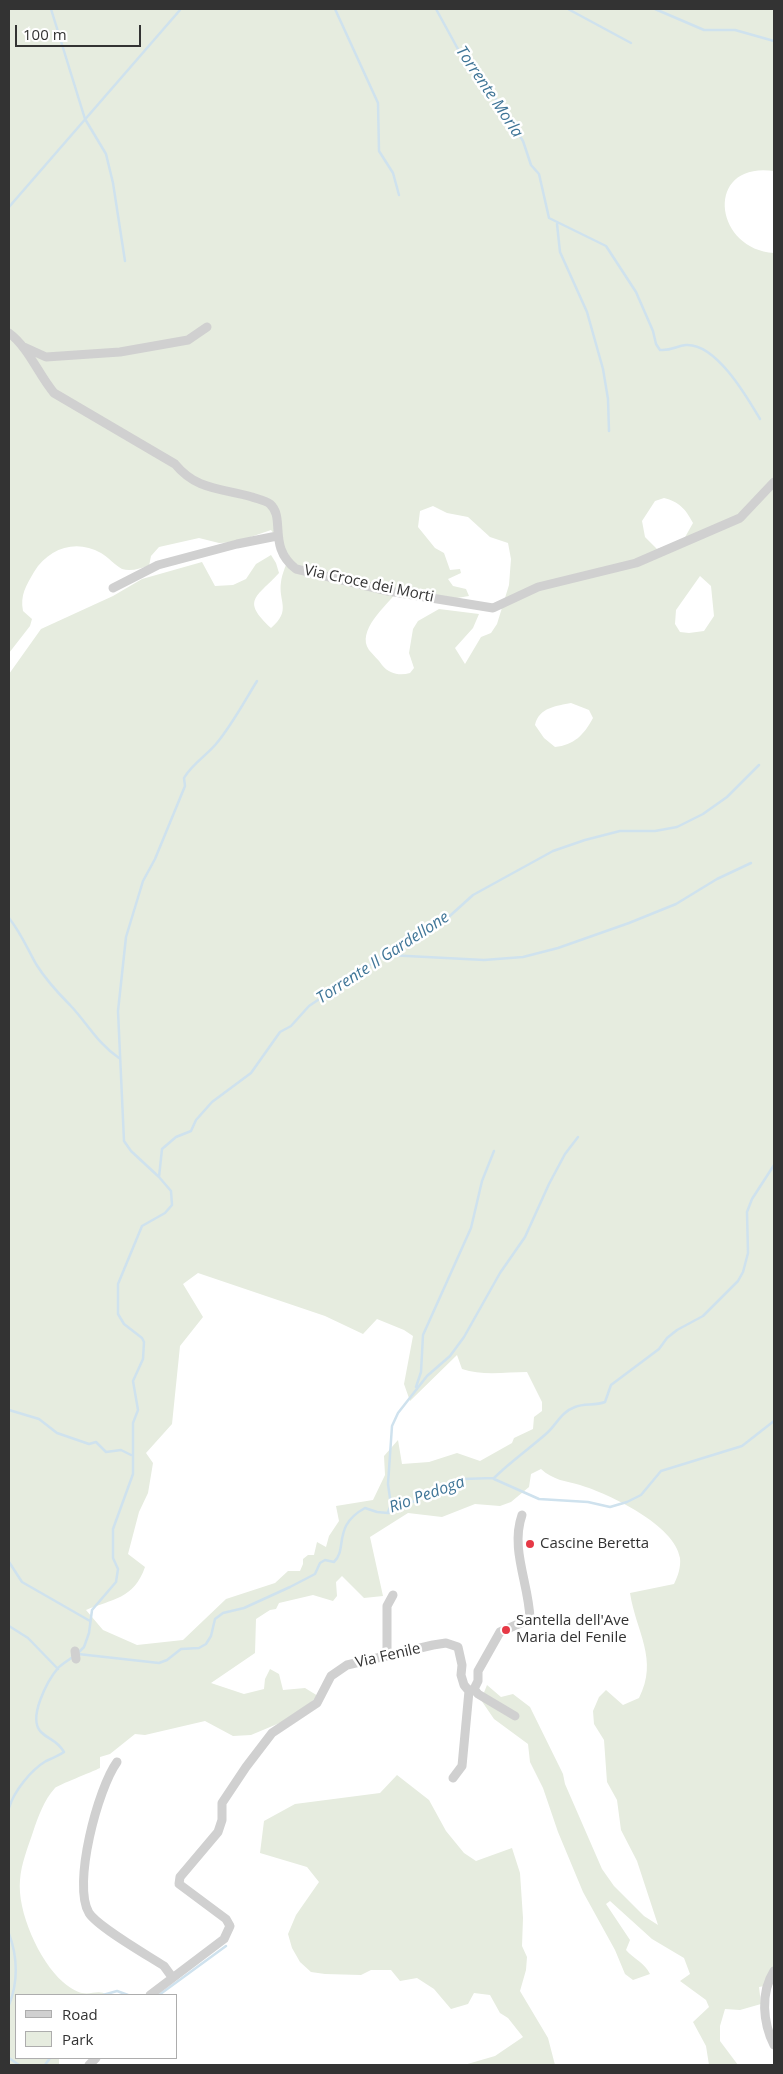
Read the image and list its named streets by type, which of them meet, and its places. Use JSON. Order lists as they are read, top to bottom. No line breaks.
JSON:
{"streets":{"street":["Via Croce dei Morti","Via Fenile"]},"water":["Torrente Morla","Torrente Il Gardellone","Rio Pedoga"],"places":["Cascine Beretta","Santella dell'Ave Maria del Fenile"],"legend":["Road","Park"],"scale_bar":"100 m"}
